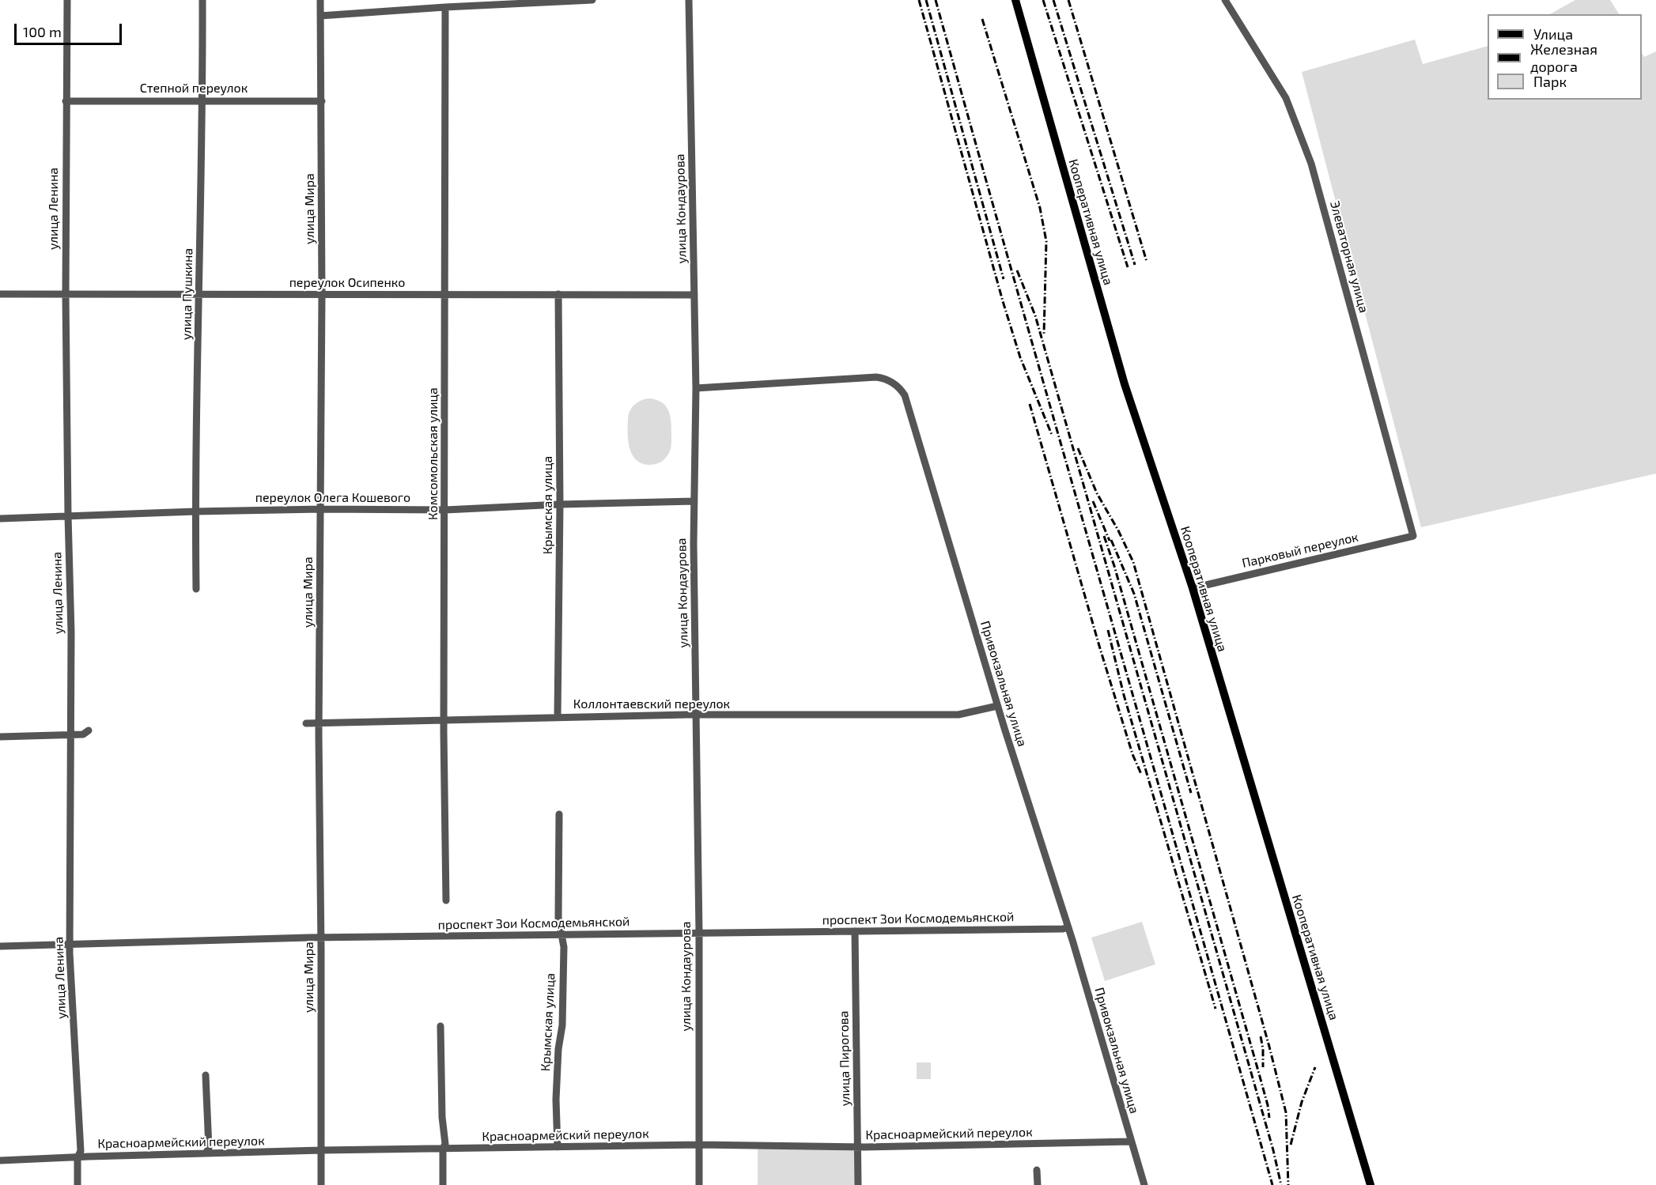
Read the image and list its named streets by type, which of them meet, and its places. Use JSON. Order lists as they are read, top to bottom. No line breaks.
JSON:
{"streets":{"main road":["Кооперативная улица"],"street":["Степной переулок","улица Ленина","улица Мира","улица Кондаурова","Элеваторная улица","переулок Осипенко","улица Пушкина","Комсомольская улица","переулок Олега Кошевого","Крымская улица","Парковый переулок","Привокзальная улица","Коллонтаевский переулок","проспект Зои Космодемьянской","улица Пирогова","Красноармейский переулок"]},"crossings":[["Степной переулок","улица Ленина"],["Степной переулок","улица Мира"],["Степной переулок","улица Пушкина"],["улица Ленина","переулок Осипенко"],["улица Ленина","переулок Олега Кошевого"],["улица Ленина","проспект Зои Космодемьянской"],["улица Ленина","Красноармейский переулок"],["улица Мира","переулок Осипенко"],["улица Мира","переулок Олега Кошевого"],["улица Мира","Коллонтаевский переулок"],["улица Мира","проспект Зои Космодемьянской"],["улица Мира","Красноармейский переулок"],["улица Кондаурова","переулок Осипенко"],["улица Кондаурова","переулок Олега Кошевого"],["улица Кондаурова","Привокзальная улица"],["улица Кондаурова","Коллонтаевский переулок"],["улица Кондаурова","проспект Зои Космодемьянской"],["улица Кондаурова","Красноармейский переулок"],["Кооперативная улица","Парковый переулок"],["Элеваторная улица","Парковый переулок"],["переулок Осипенко","улица Пушкина"],["переулок Осипенко","Комсомольская улица"],["переулок Осипенко","Крымская улица"],["улица Пушкина","переулок Олега Кошевого"],["Комсомольская улица","переулок Олега Кошевого"],["Комсомольская улица","Коллонтаевский переулок"],["переулок Олега Кошевого","Крымская улица"],["Крымская улица","Коллонтаевский переулок"],["Крымская улица","проспект Зои Космодемьянской"],["Крымская улица","Красноармейский переулок"],["Привокзальная улица","Коллонтаевский переулок"],["Привокзальная улица","проспект Зои Космодемьянской"],["Привокзальная улица","Красноармейский переулок"],["проспект Зои Космодемьянской","улица Пирогова"],["улица Пирогова","Красноармейский переулок"]],"legend":["Улица","Железная дорога","Парк"],"scale_bar":"100 m"}
